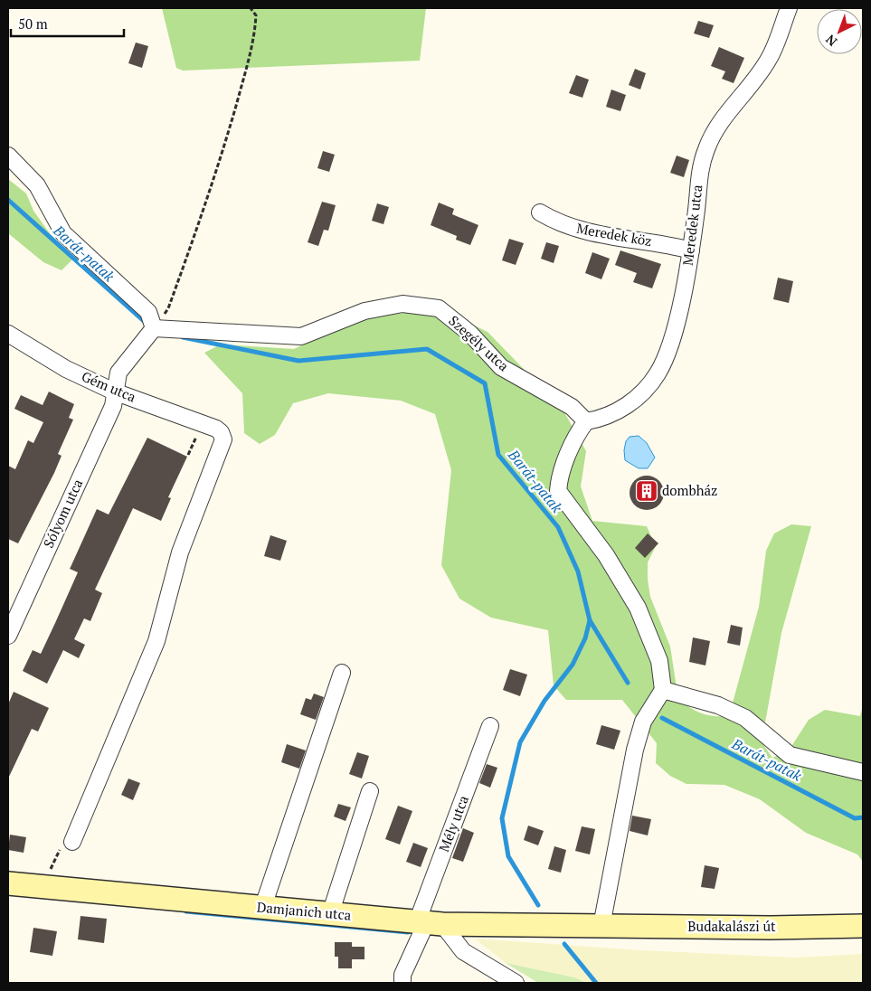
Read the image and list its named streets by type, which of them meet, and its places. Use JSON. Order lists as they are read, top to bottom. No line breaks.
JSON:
{"streets":{"main road":["Damjanich utca","Budakalászi út"],"street":["Meredek utca","Meredek köz","Szegély utca","Gém utca","Sólyom utca","Mély utca"]},"crossings":[["Meredek utca","Meredek köz"],["Meredek utca","Szegély utca"],["Szegély utca","Sólyom utca"],["Gém utca","Sólyom utca"],["Mély utca","Damjanich utca"],["Damjanich utca","Budakalászi út"]],"water":["Barát-patak"],"places":{"building":["dombház"]},"scale_bar":"50 m","north":"bottom left"}
